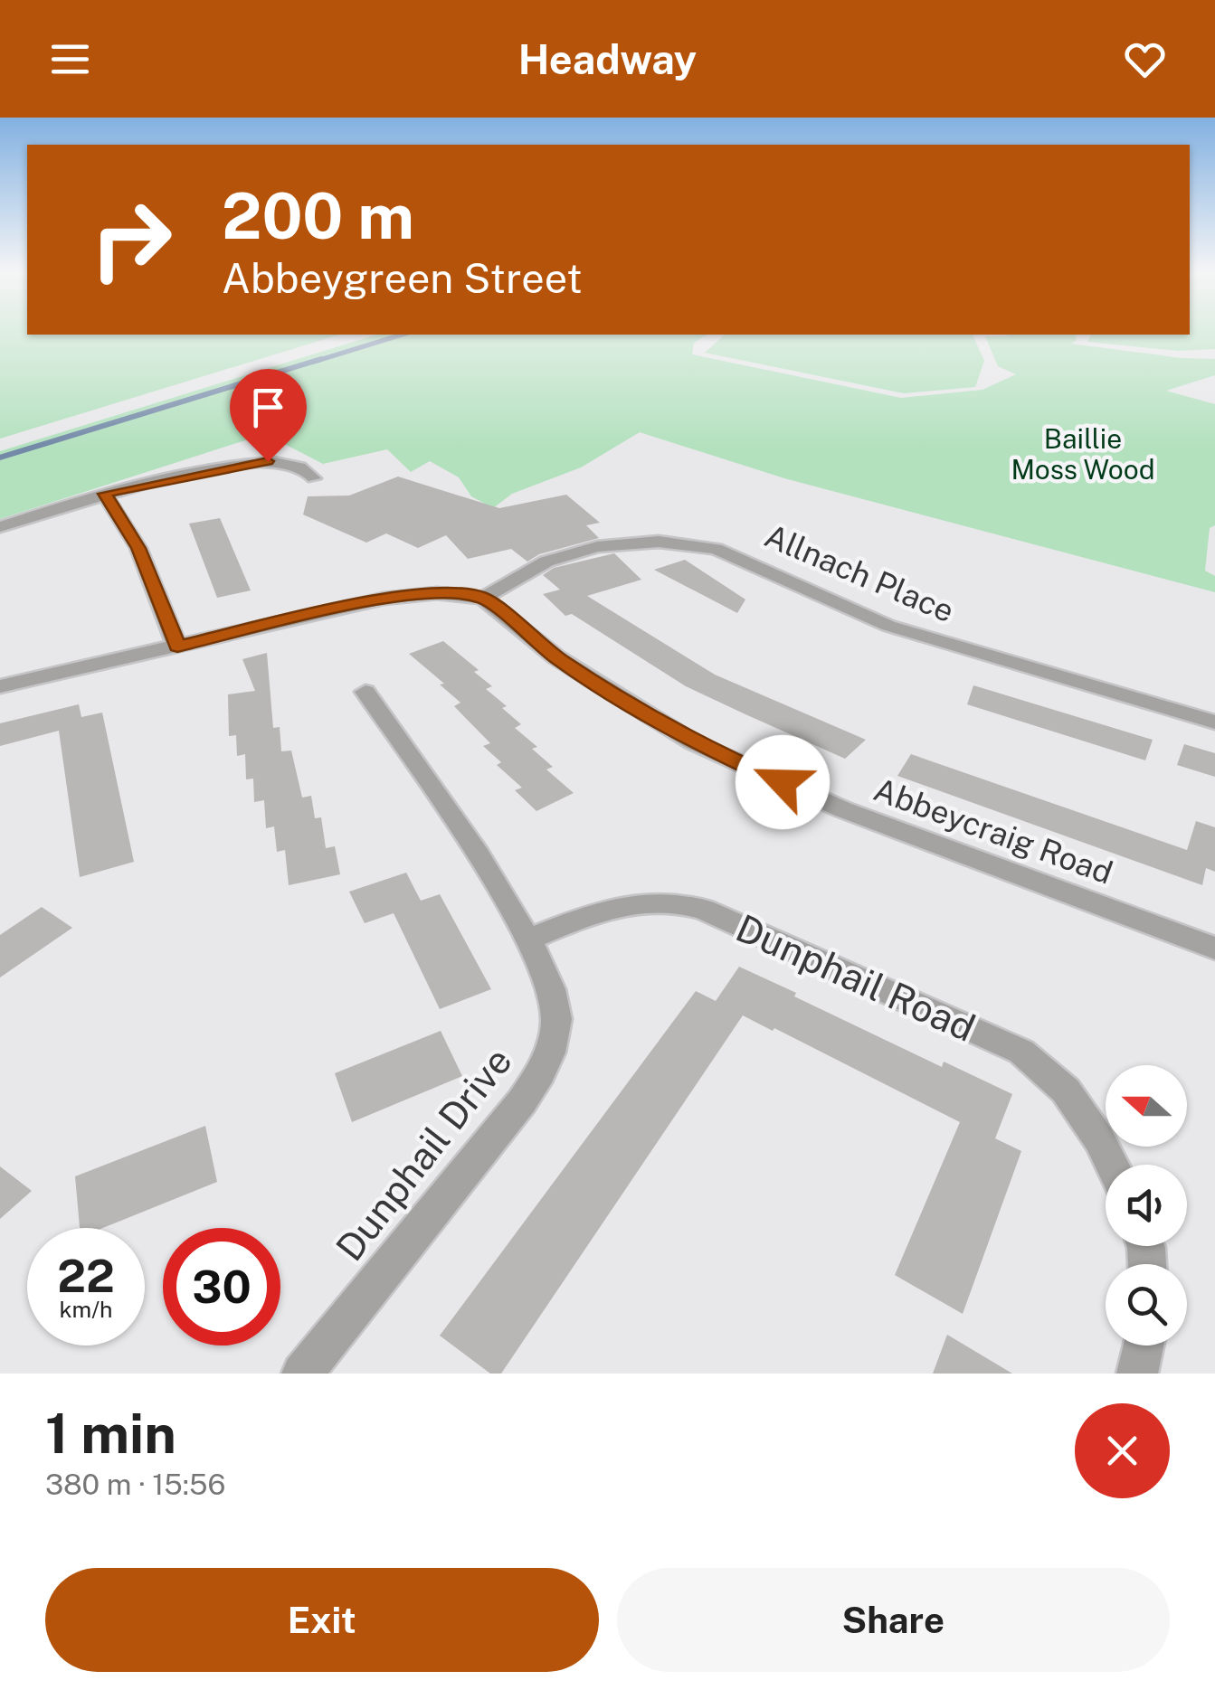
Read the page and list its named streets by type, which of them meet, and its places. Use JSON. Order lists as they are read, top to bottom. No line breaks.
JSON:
{"streets":{"street":["Allnach Place","Abbeycraig Road","Dunphail Road","Dunphail Drive"]},"crossings":[["Allnach Place","Abbeycraig Road"],["Dunphail Road","Dunphail Drive"]],"parks":["Baillie Moss Wood"],"north":"left","page":{"header":"Headway","turn":["200 m","Abbeygreen Street"],"speed":"22 km/h","limit":"30","heading":["1 min","380 m · 15:56"],"buttons":["Exit","Share"]}}
